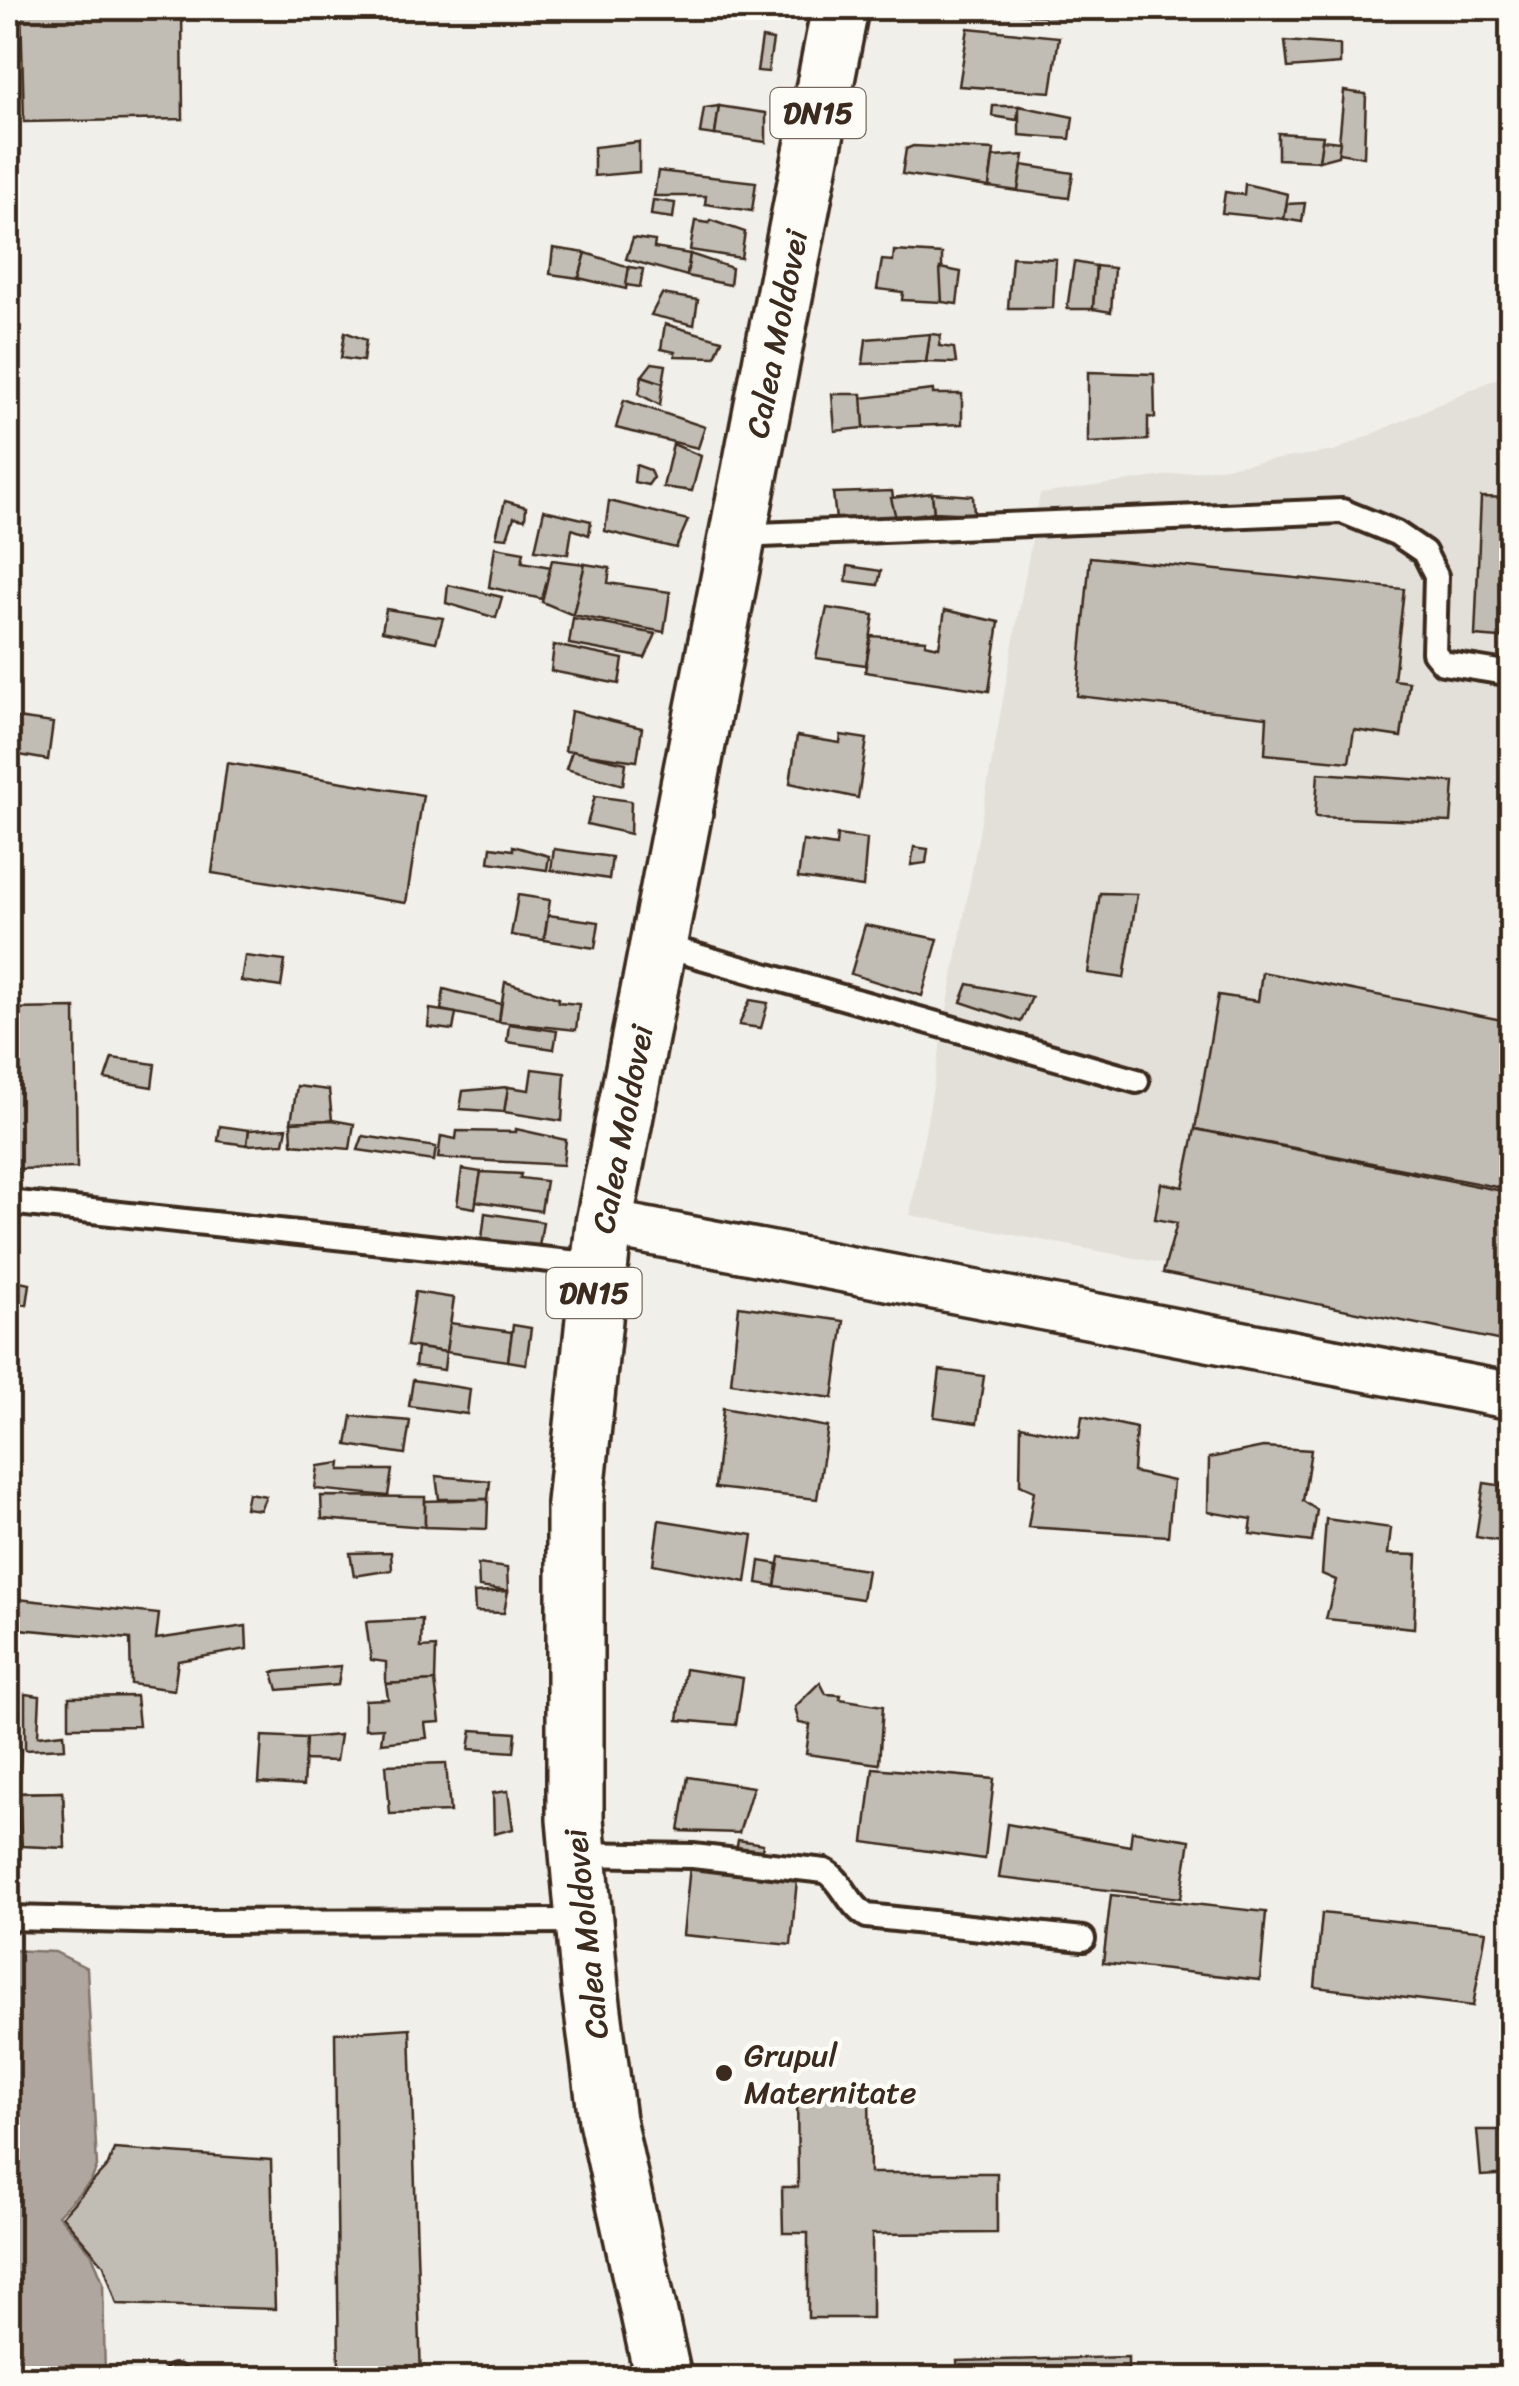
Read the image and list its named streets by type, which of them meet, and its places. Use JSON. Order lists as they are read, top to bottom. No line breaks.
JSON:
{"streets":{"main road":["DN15","Calea Moldovei"]},"places":["Grupul Maternitate"]}
